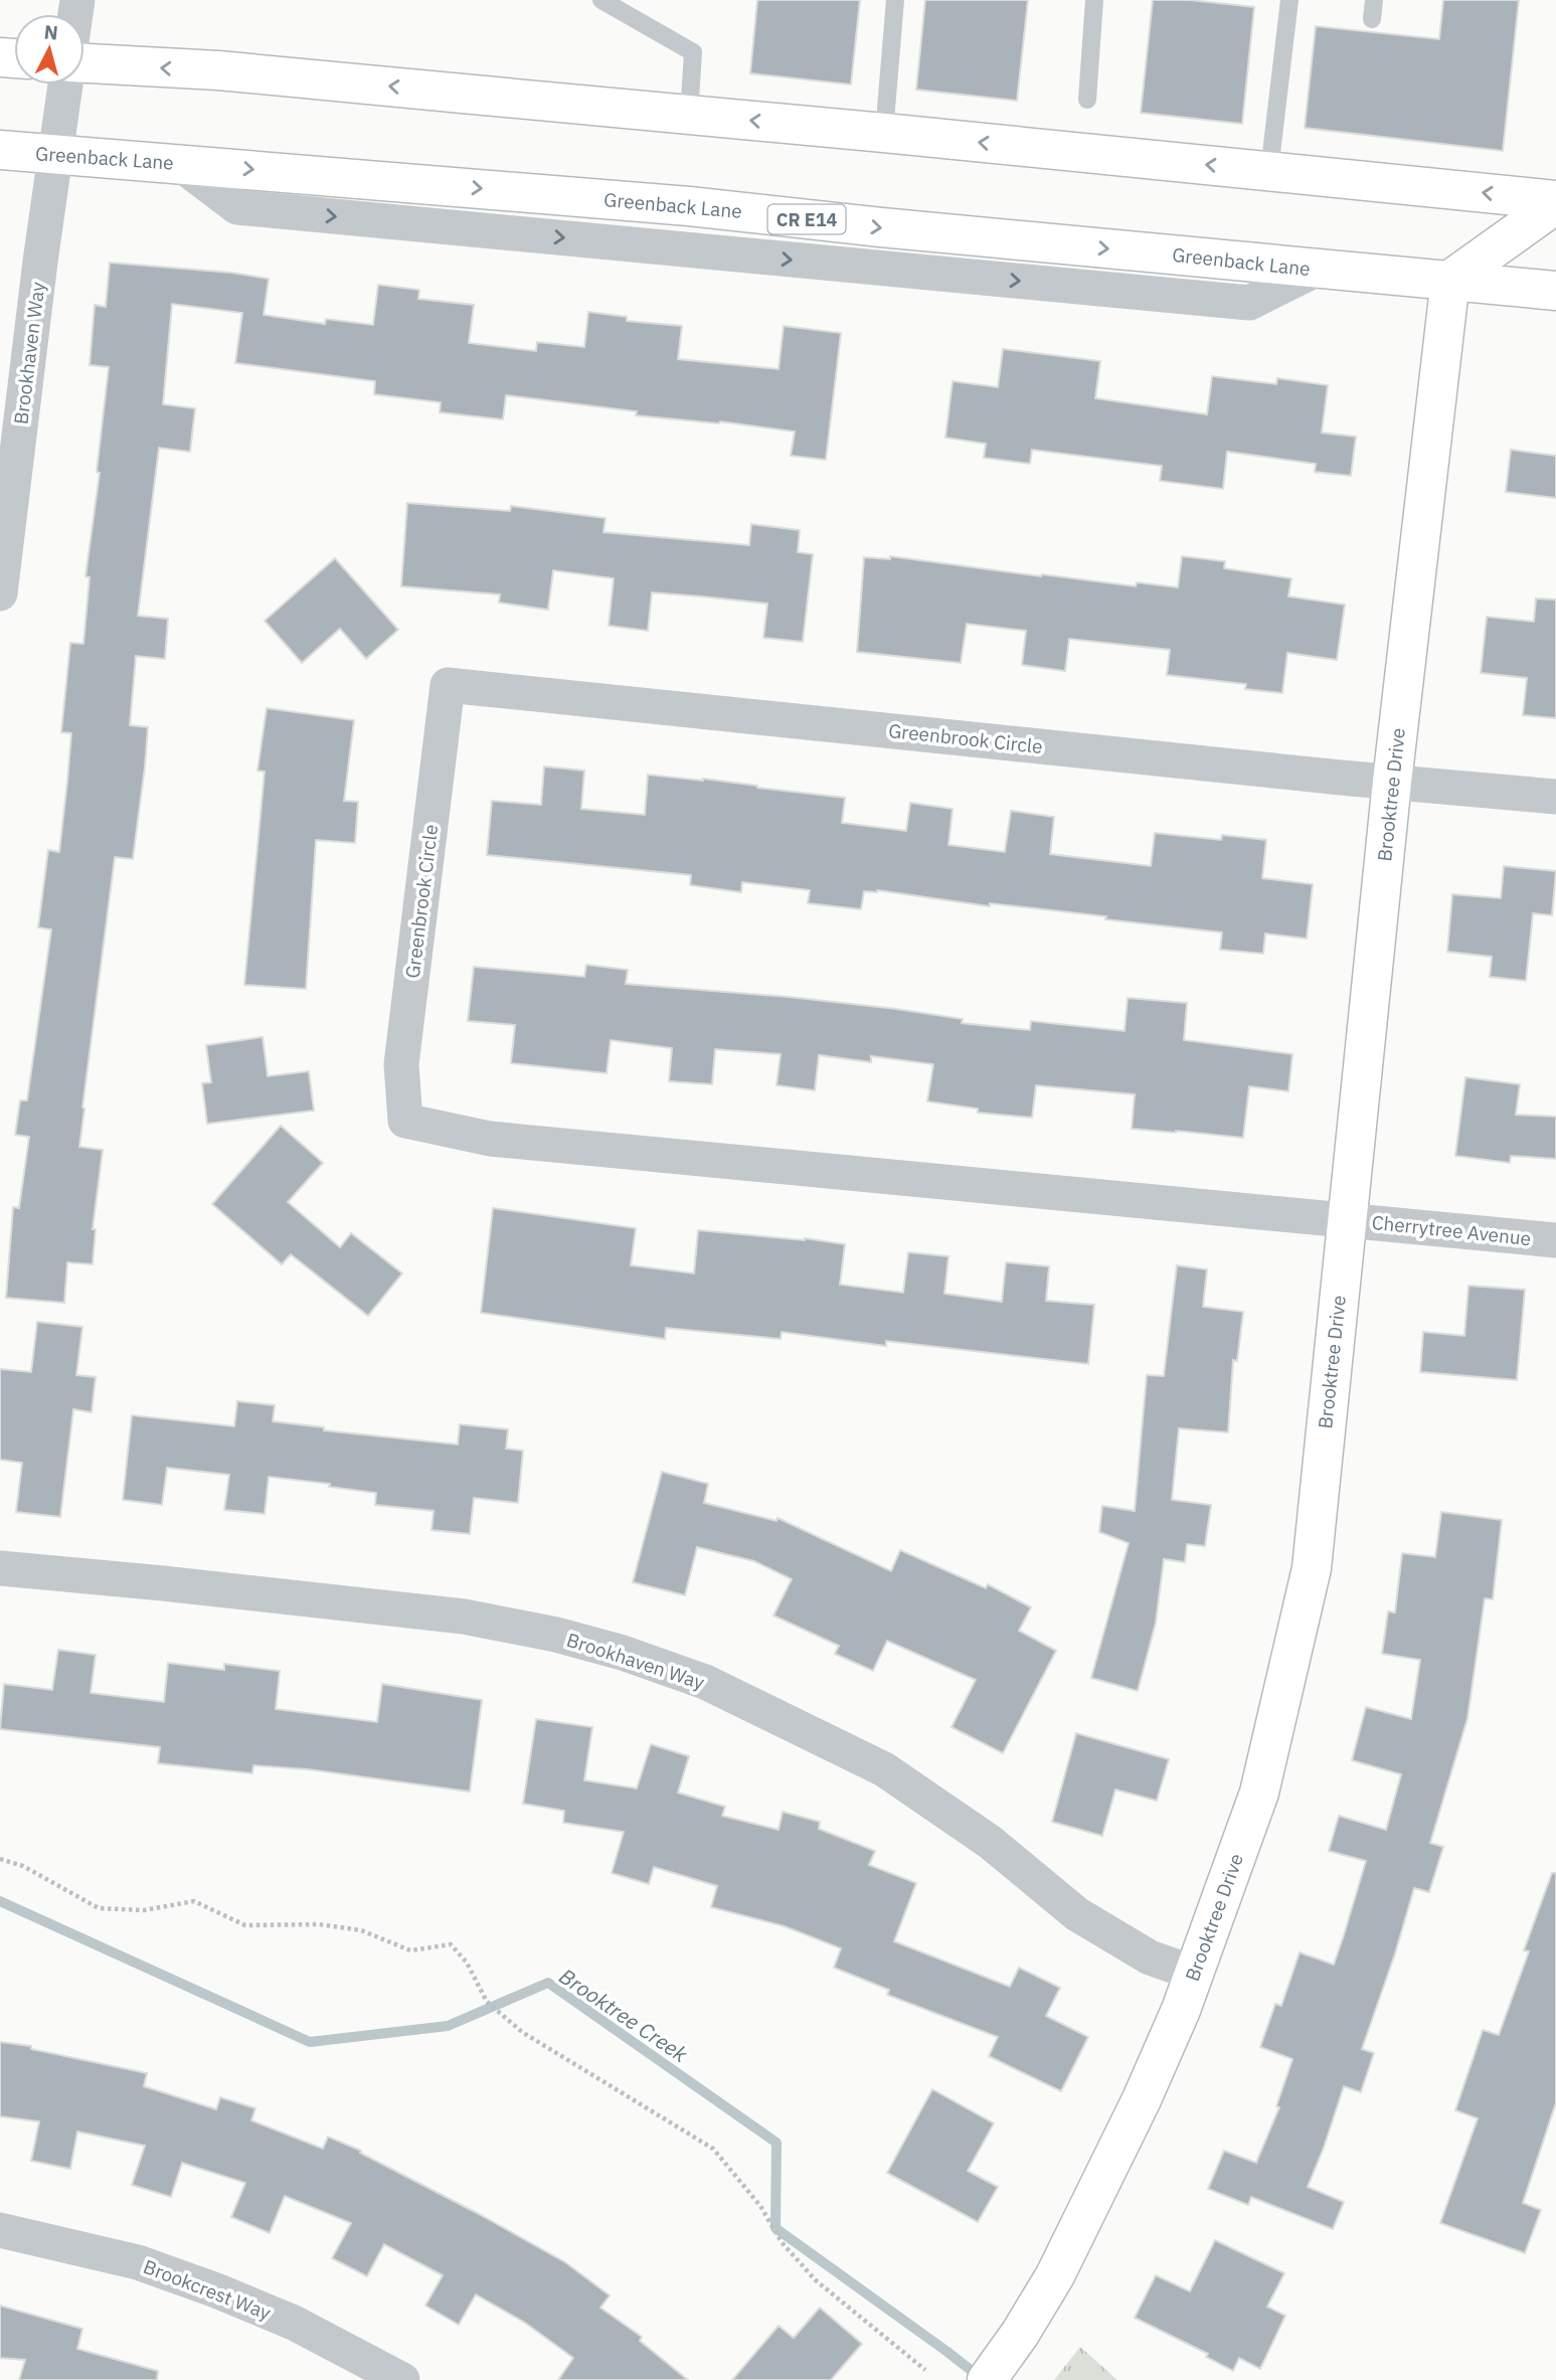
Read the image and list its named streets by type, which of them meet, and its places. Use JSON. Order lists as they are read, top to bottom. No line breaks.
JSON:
{"streets":{"main road":["Greenback Lane","CR E14","Brooktree Drive"],"street":["Brookhaven Way","Greenbrook Circle","Cherrytree Avenue","Brookcrest Way"]},"crossings":[["Greenback Lane","Brookhaven Way"],["Greenback Lane","Brooktree Drive"],["Brookhaven Way","Brooktree Drive"],["Greenbrook Circle","Brooktree Drive"],["Greenbrook Circle","Cherrytree Avenue"],["Brooktree Drive","Cherrytree Avenue"]],"water":["Brooktree Creek"],"north":"top"}
